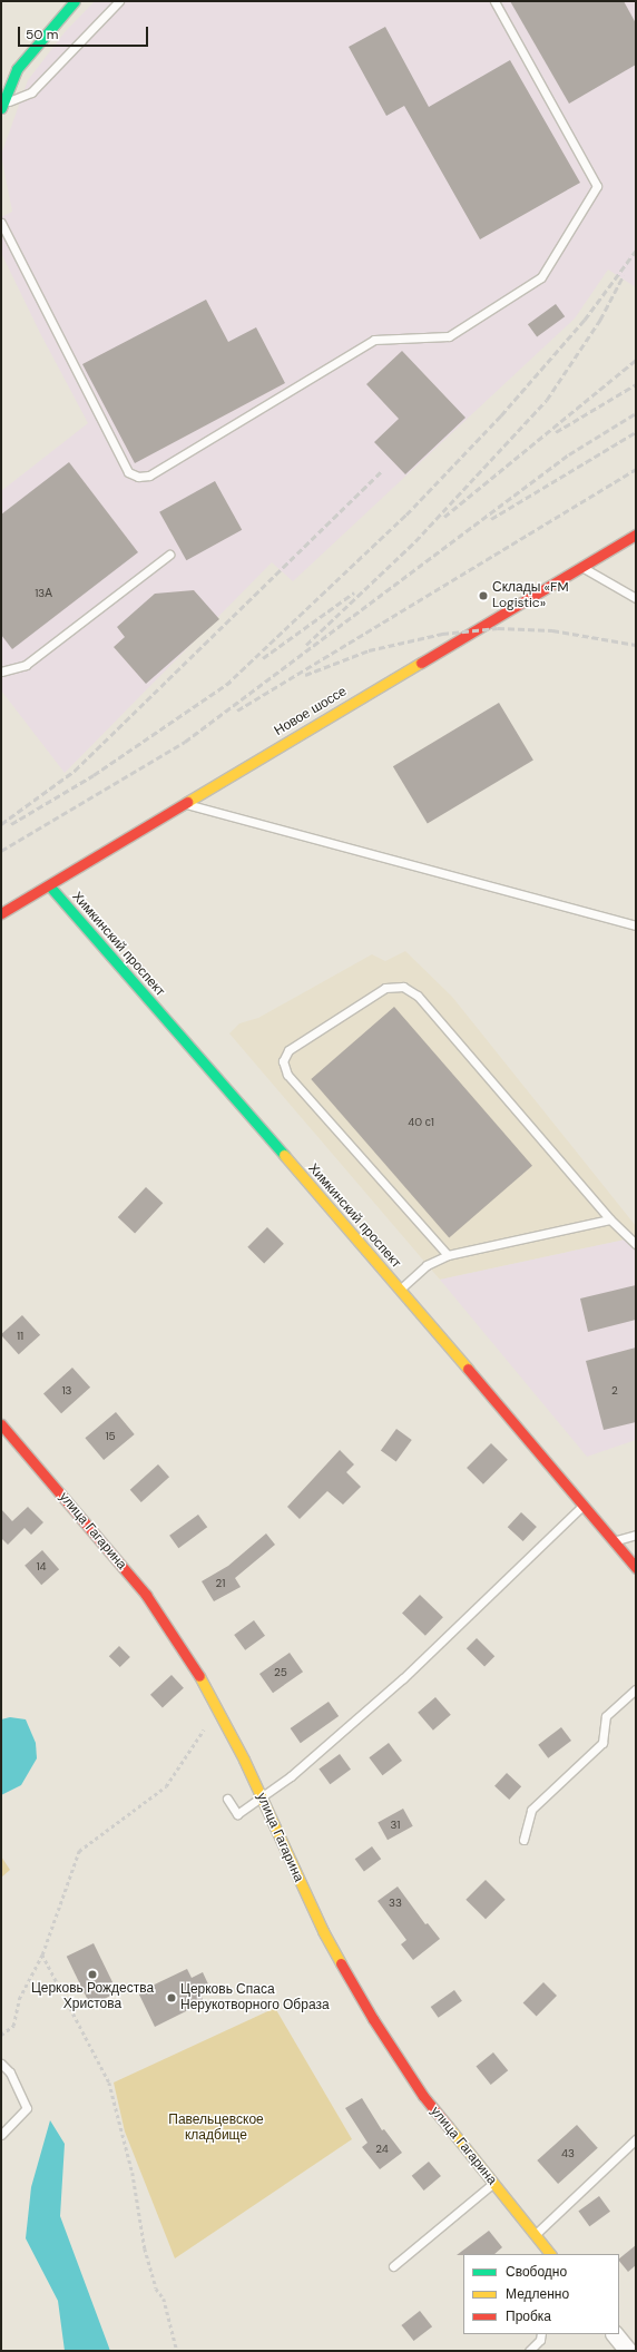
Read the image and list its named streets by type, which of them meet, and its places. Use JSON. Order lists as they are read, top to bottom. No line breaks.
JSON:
{"streets":{"street":["Новое шоссе","Химкинский проспект","улица Гагарина"]},"crossings":[["Новое шоссе","Химкинский проспект"]],"parks":["Павельцевское кладбище"],"places":["Склады «FM Logistic»","Церковь Рождества Христова","Церковь Спаса Нерукотворного Образа"],"house_numbers":["13А","40 с1","11","13","2","15","14","21","25","31","33","24","43"],"legend":["Свободно","Медленно","Пробка"],"scale_bar":"50 m"}
